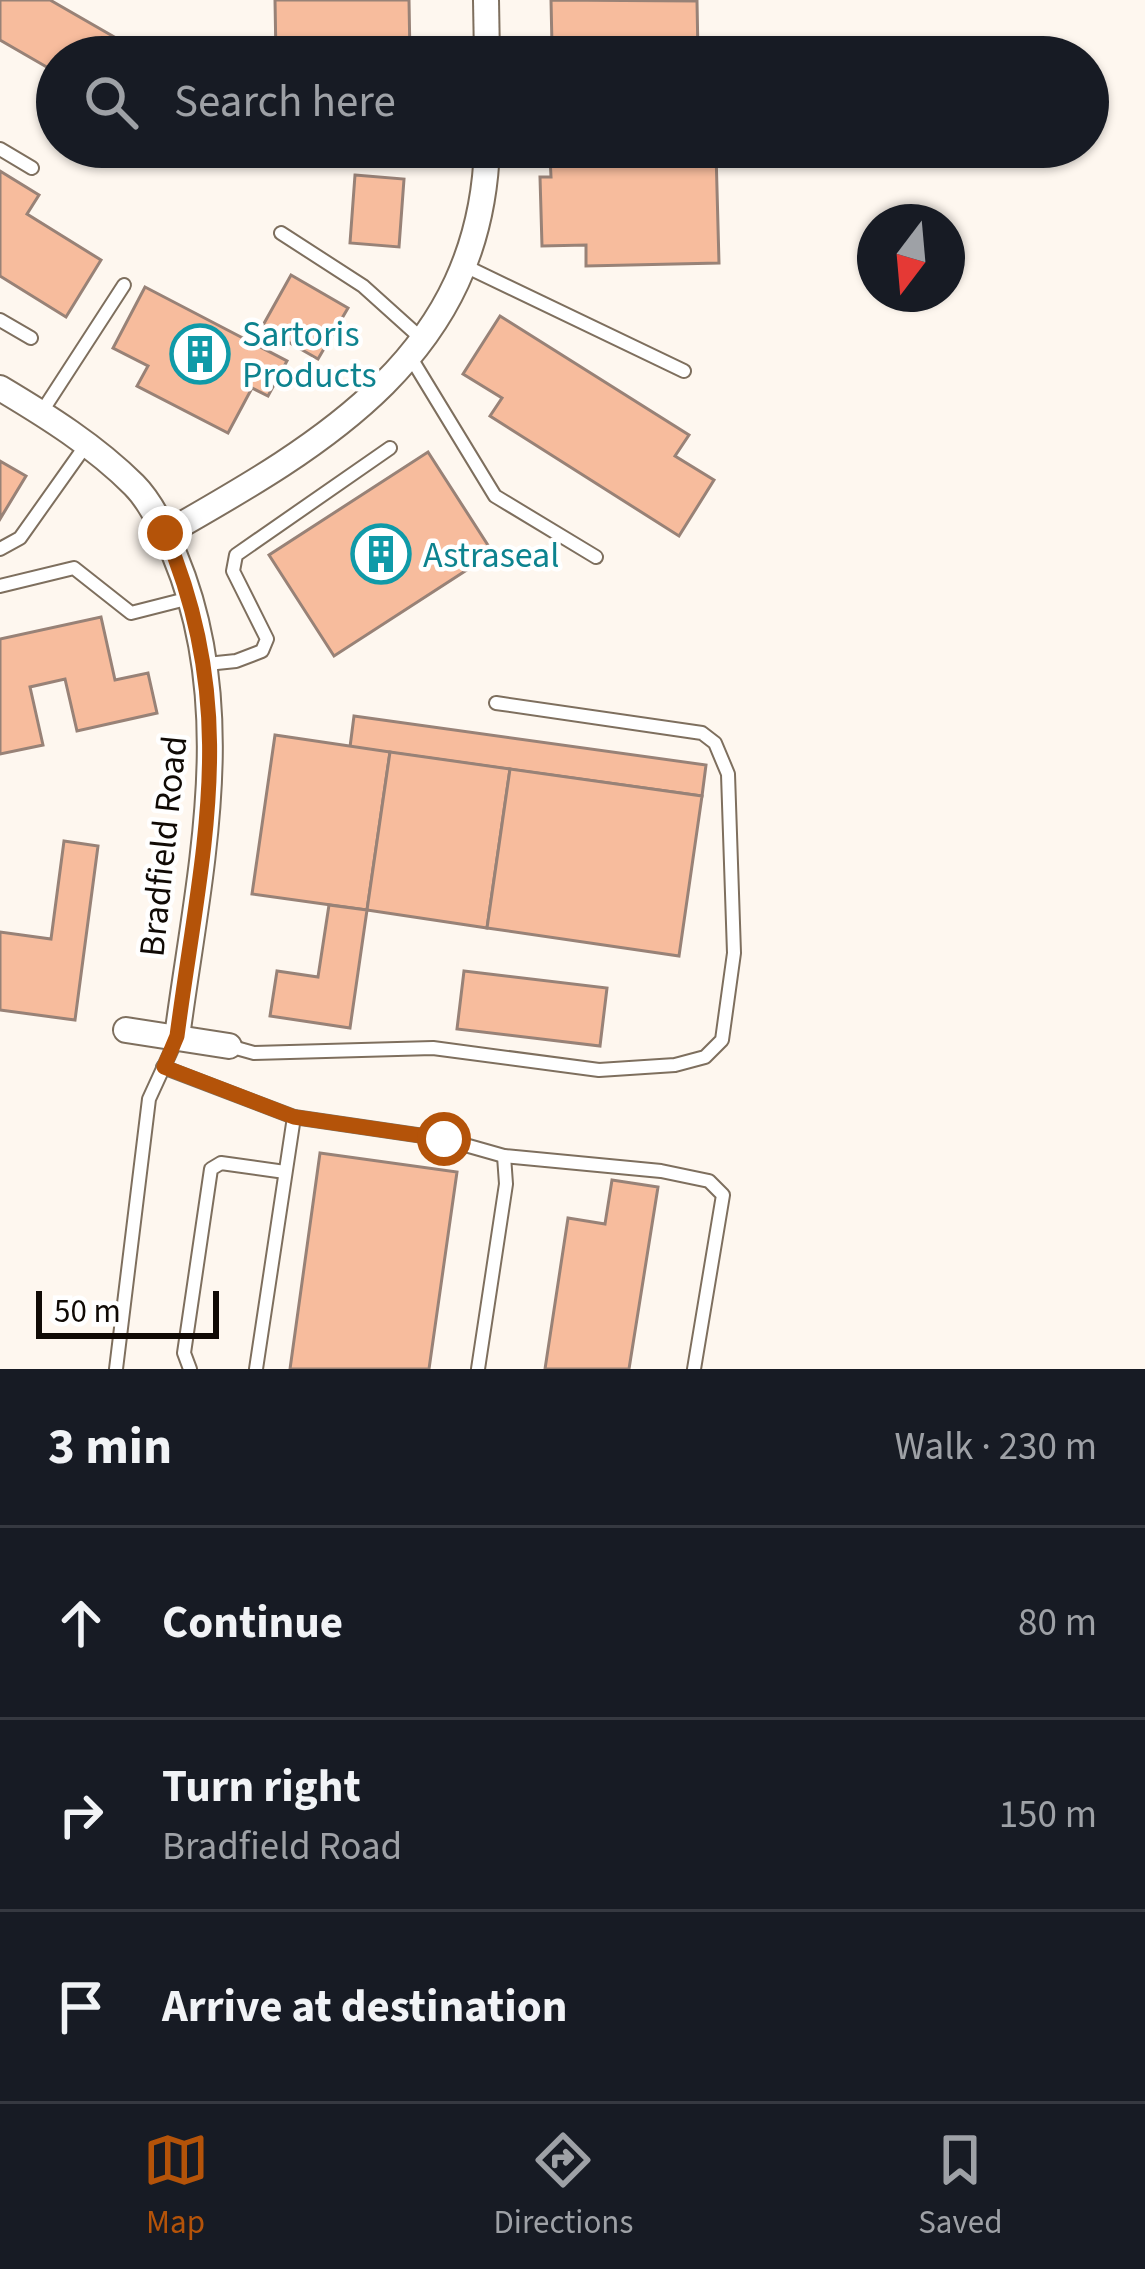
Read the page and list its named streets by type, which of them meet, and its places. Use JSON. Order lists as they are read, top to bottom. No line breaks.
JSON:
{"streets":{"street":["Bradfield Road"]},"places":{"building":["Sartoris Products","Astraseal"]},"scale_bar":"50 m","north":"bottom","page":{"search":"Search here","scale":"50 m","heading":["3 min","Walk · 230 m"],"list":[["Continue","80 m"],["Turn right","Bradfield Road","150 m"],"Arrive at destination"],"nav":["Map","Directions","Saved"]}}
